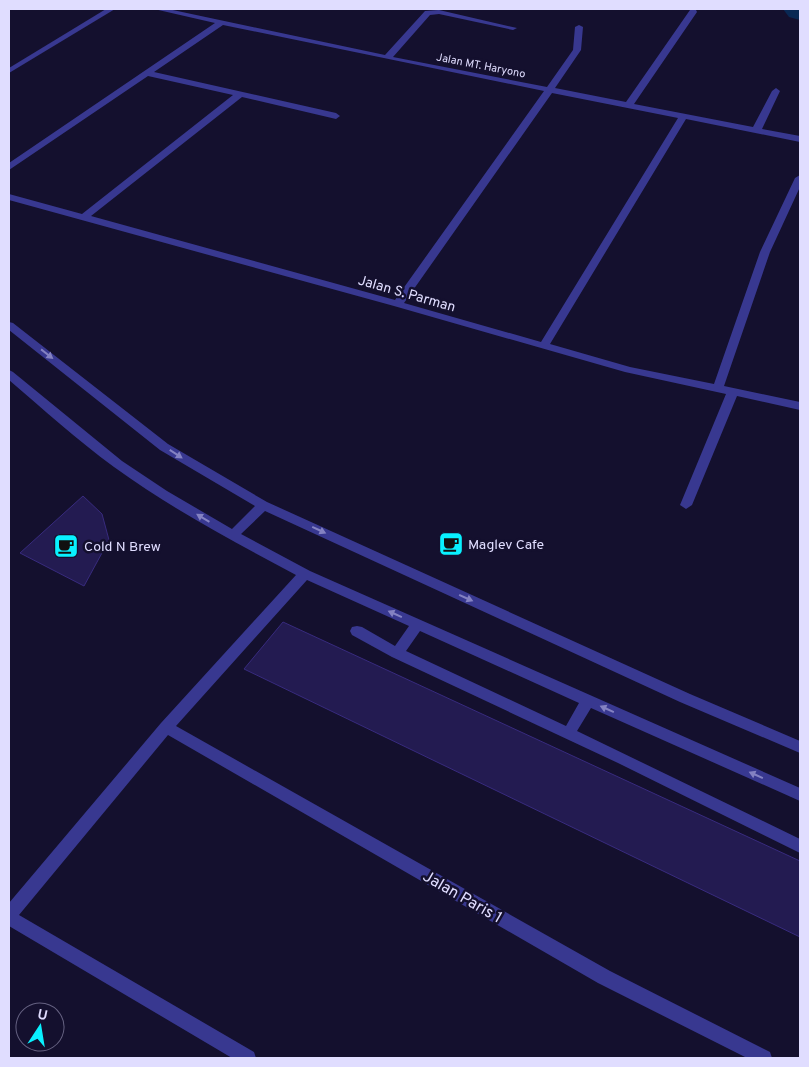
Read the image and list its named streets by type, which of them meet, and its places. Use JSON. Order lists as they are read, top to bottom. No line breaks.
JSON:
{"streets":{"street":["Jalan MT. Haryono","Jalan S. Parman","Jalan Paris 1"]},"places":{"cafe":["Maglev Cafe","Cold N Brew"]},"north":"top"}
